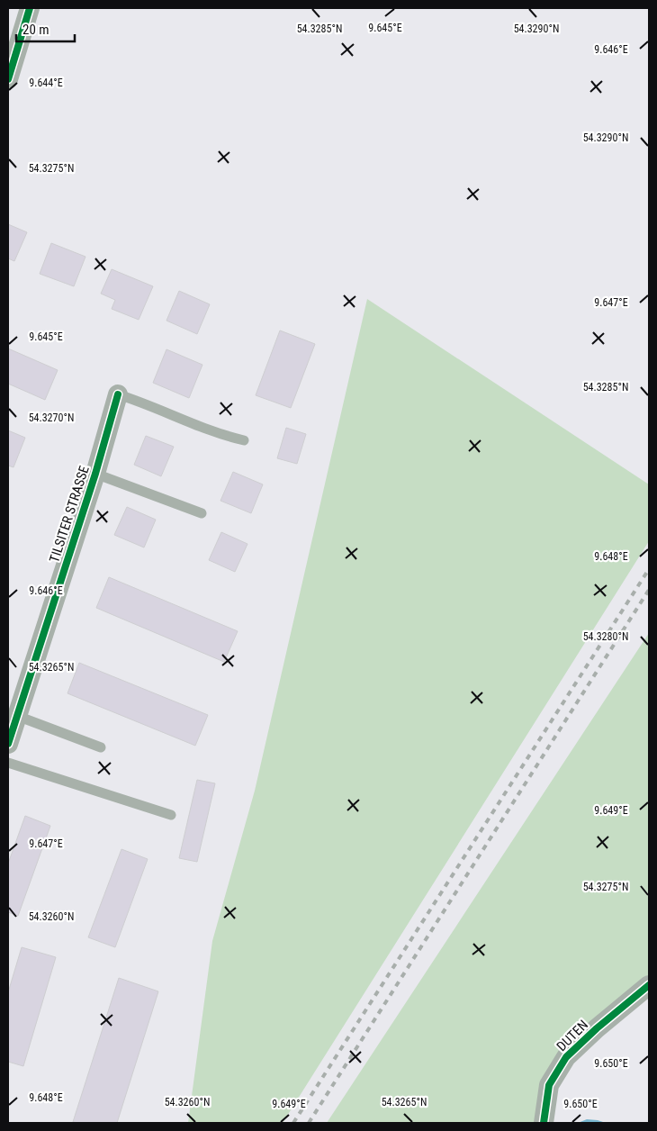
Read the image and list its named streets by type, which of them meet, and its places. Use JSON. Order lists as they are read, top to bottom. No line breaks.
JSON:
{"streets":{"street":["TILSITER STRASSE","DUTEN"]},"scale_bar":"20 m","coordinates":["9.645°E","54.3285°N","54.3290°N","9.646°E","9.644°E","54.3275°N","9.647°E","54.3270°N","9.648°E","54.3280°N","54.3265°N","9.649°E","54.3260°N","9.650°E"]}
